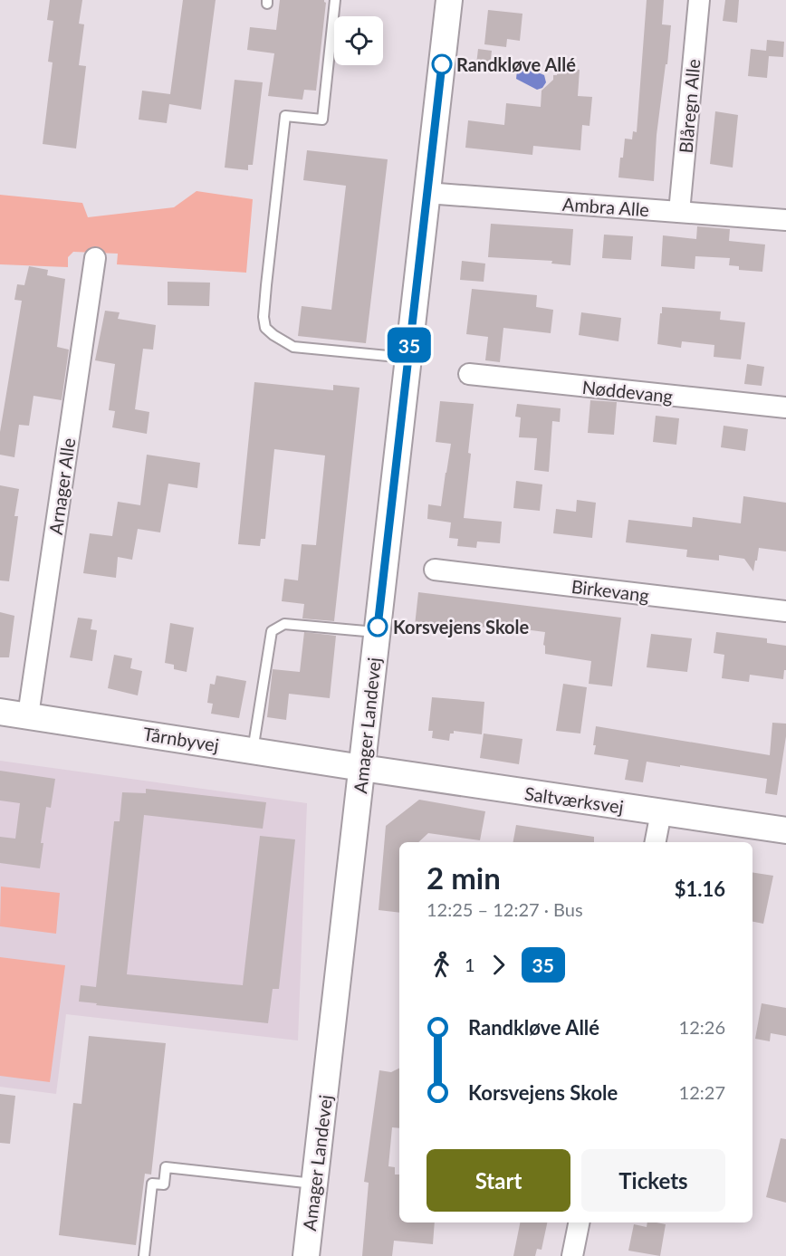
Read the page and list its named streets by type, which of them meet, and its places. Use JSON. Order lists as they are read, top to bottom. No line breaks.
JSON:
{"streets":{"street":["Blåregn Alle","Ambra Alle","Nøddevang","Arnager Alle","Birkevang","Amager Landevej","Tårnbyvej","Saltværksvej"]},"crossings":[["Blåregn Alle","Ambra Alle"],["Ambra Alle","Amager Landevej"],["Arnager Alle","Tårnbyvej"],["Amager Landevej","Tårnbyvej"],["Amager Landevej","Saltværksvej"],["Tårnbyvej","Saltværksvej"]],"places":["Randkløve Allé","Korsvejens Skole"],"lines":["bus line 35"],"page":{"on_map":"35","heading":["2 min","12:25 – 12:27 · Bus","$1.16"],"legs":["1","35"],"list":[{"name":"Randkløve Allé","value":"12:26"},{"name":"Korsvejens Skole","value":"12:27"}],"buttons":["Start","Tickets"]}}
